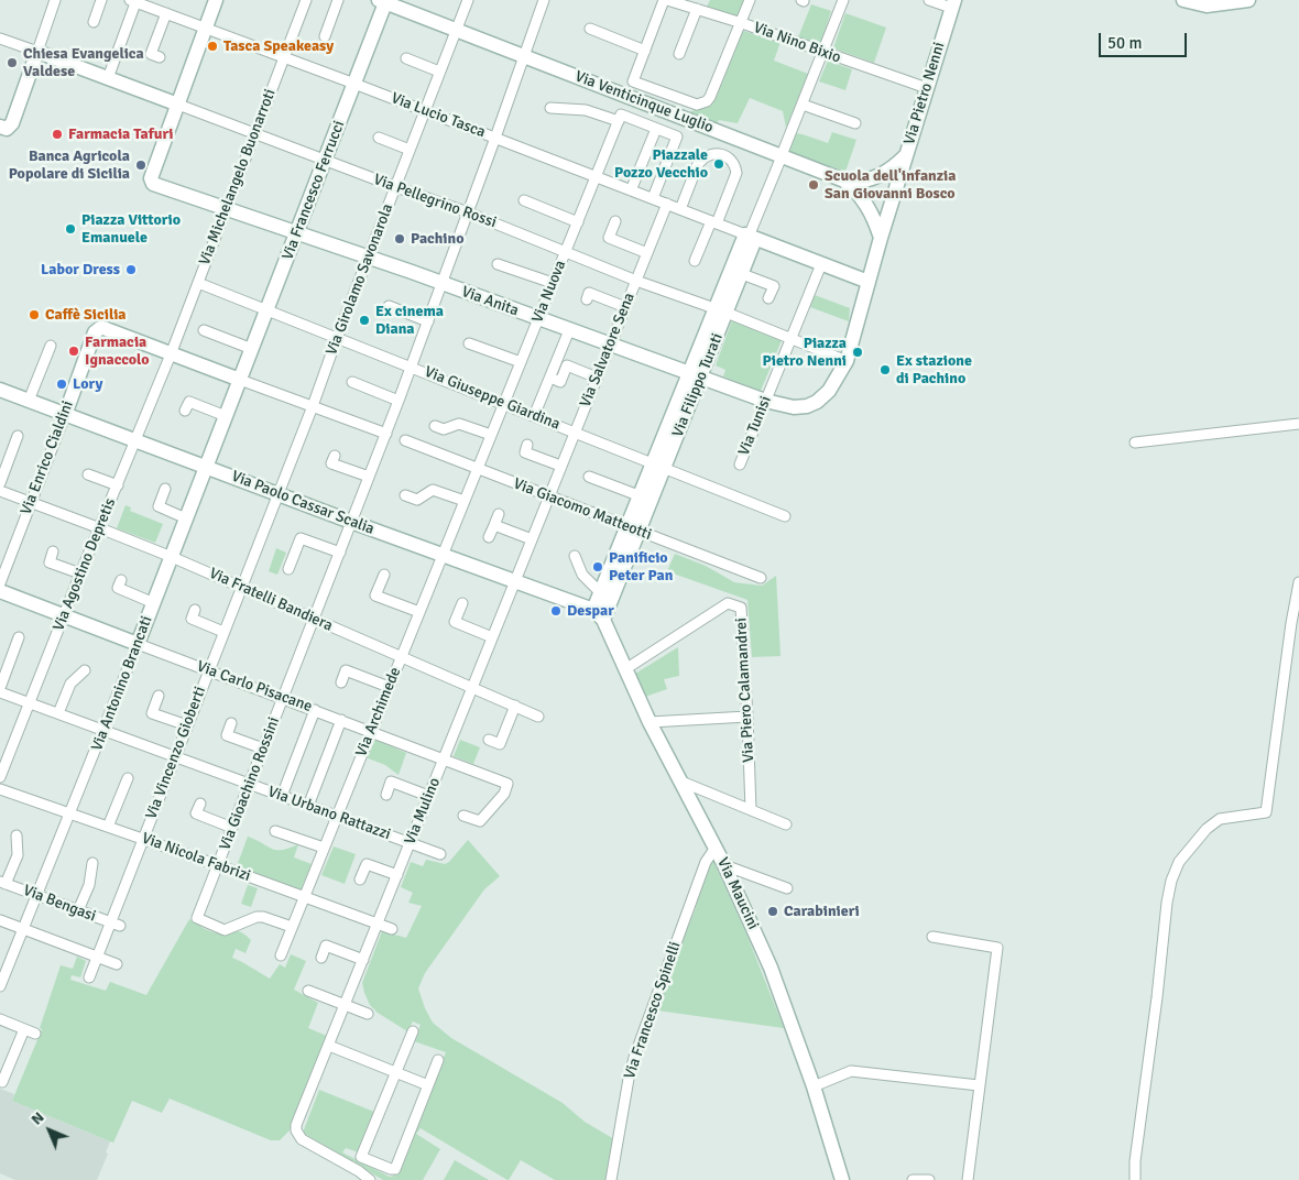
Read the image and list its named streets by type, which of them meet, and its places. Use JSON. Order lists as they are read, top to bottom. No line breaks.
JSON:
{"streets":{"street":["Via Nino Bixio","Via Pietro Nenni","Via Venticinque Luglio","Via Lucio Tasca","Via Michelangelo Buonarroti","Via Francesco Ferrucci","Via Pellegrino Rossi","Via Girolamo Savonarola","Via Nuova","Via Anita","Via Salvatore Sena","Via Filippo Turati","Via Giuseppe Giardina","Via Tunisi","Via Enrico Cialdini","Via Paolo Cassar Scalia","Via Giacomo Matteotti","Via Agostino Depretis","Via Fratelli Bandiera","Via Antonino Brancati","Via Carlo Pisacane","Via Piero Calamandrei","Via Archimede","Via Vincenzo Gioberti","Via Gioachino Rossini","Via Mulino","Via Urbano Rattazzi","Via Nicola Fabrizi","Via Maucini","Via Bengasi","Via Francesco Spinelli"]},"crossings":[["Via Nino Bixio","Via Pietro Nenni"],["Via Pietro Nenni","Via Venticinque Luglio"],["Via Pietro Nenni","Via Lucio Tasca"],["Via Pietro Nenni","Via Pellegrino Rossi"],["Via Pietro Nenni","Via Anita"],["Via Venticinque Luglio","Via Francesco Ferrucci"],["Via Venticinque Luglio","Via Girolamo Savonarola"],["Via Venticinque Luglio","Via Gioachino Rossini"],["Via Lucio Tasca","Via Michelangelo Buonarroti"],["Via Lucio Tasca","Via Francesco Ferrucci"],["Via Lucio Tasca","Via Girolamo Savonarola"],["Via Lucio Tasca","Via Nuova"],["Via Lucio Tasca","Via Salvatore Sena"],["Via Lucio Tasca","Via Filippo Turati"],["Via Lucio Tasca","Via Tunisi"],["Via Lucio Tasca","Via Gioachino Rossini"],["Via Michelangelo Buonarroti","Via Pellegrino Rossi"],["Via Michelangelo Buonarroti","Via Anita"],["Via Michelangelo Buonarroti","Via Giuseppe Giardina"],["Via Michelangelo Buonarroti","Via Enrico Cialdini"],["Via Michelangelo Buonarroti","Via Agostino Depretis"],["Via Francesco Ferrucci","Via Pellegrino Rossi"],["Via Francesco Ferrucci","Via Anita"],["Via Francesco Ferrucci","Via Giuseppe Giardina"],["Via Francesco Ferrucci","Via Antonino Brancati"],["Via Pellegrino Rossi","Via Girolamo Savonarola"],["Via Pellegrino Rossi","Via Nuova"],["Via Pellegrino Rossi","Via Anita"],["Via Pellegrino Rossi","Via Salvatore Sena"],["Via Pellegrino Rossi","Via Filippo Turati"],["Via Pellegrino Rossi","Via Tunisi"],["Via Pellegrino Rossi","Via Gioachino Rossini"],["Via Girolamo Savonarola","Via Anita"],["Via Girolamo Savonarola","Via Giuseppe Giardina"],["Via Girolamo Savonarola","Via Vincenzo Gioberti"],["Via Nuova","Via Anita"],["Via Nuova","Via Giuseppe Giardina"],["Via Nuova","Via Giacomo Matteotti"],["Via Nuova","Via Archimede"],["Via Anita","Via Salvatore Sena"],["Via Anita","Via Filippo Turati"],["Via Anita","Via Tunisi"],["Via Anita","Via Gioachino Rossini"],["Via Salvatore Sena","Via Giuseppe Giardina"],["Via Salvatore Sena","Via Giacomo Matteotti"],["Via Salvatore Sena","Via Mulino"],["Via Filippo Turati","Via Giuseppe Giardina"],["Via Filippo Turati","Via Giacomo Matteotti"],["Via Giuseppe Giardina","Via Gioachino Rossini"],["Via Enrico Cialdini","Via Paolo Cassar Scalia"],["Via Enrico Cialdini","Via Agostino Depretis"],["Via Enrico Cialdini","Via Fratelli Bandiera"],["Via Paolo Cassar Scalia","Via Agostino Depretis"],["Via Paolo Cassar Scalia","Via Antonino Brancati"],["Via Paolo Cassar Scalia","Via Archimede"],["Via Paolo Cassar Scalia","Via Vincenzo Gioberti"],["Via Paolo Cassar Scalia","Via Gioachino Rossini"],["Via Paolo Cassar Scalia","Via Mulino"],["Via Paolo Cassar Scalia","Via Maucini"],["Via Giacomo Matteotti","Via Archimede"],["Via Giacomo Matteotti","Via Mulino"],["Via Agostino Depretis","Via Fratelli Bandiera"],["Via Agostino Depretis","Via Carlo Pisacane"],["Via Agostino Depretis","Via Urbano Rattazzi"],["Via Fratelli Bandiera","Via Antonino Brancati"],["Via Fratelli Bandiera","Via Archimede"],["Via Fratelli Bandiera","Via Vincenzo Gioberti"],["Via Fratelli Bandiera","Via Gioachino Rossini"],["Via Fratelli Bandiera","Via Mulino"],["Via Antonino Brancati","Via Carlo Pisacane"],["Via Antonino Brancati","Via Urbano Rattazzi"],["Via Antonino Brancati","Via Nicola Fabrizi"],["Via Antonino Brancati","Via Bengasi"],["Via Carlo Pisacane","Via Archimede"],["Via Carlo Pisacane","Via Vincenzo Gioberti"],["Via Carlo Pisacane","Via Gioachino Rossini"],["Via Carlo Pisacane","Via Mulino"],["Via Piero Calamandrei","Via Maucini"],["Via Archimede","Via Gioachino Rossini"],["Via Archimede","Via Urbano Rattazzi"],["Via Archimede","Via Nicola Fabrizi"],["Via Vincenzo Gioberti","Via Urbano Rattazzi"],["Via Vincenzo Gioberti","Via Nicola Fabrizi"],["Via Vincenzo Gioberti","Via Bengasi"],["Via Gioachino Rossini","Via Urbano Rattazzi"],["Via Gioachino Rossini","Via Nicola Fabrizi"],["Via Mulino","Via Urbano Rattazzi"],["Via Mulino","Via Nicola Fabrizi"],["Via Maucini","Via Francesco Spinelli"]],"places":["Tasca Speakeasy","Chiesa Evangelica Valdese","Farmacia Tafuri","Piazzale Pozzo Vecchio","Banca Agricola Popolare di Sicilia","Scuola dell'infanzia San Giovanni Bosco","Piazza Vittorio Emanuele","Pachino","Labor Dress","Caffè Sicilia","Ex cinema Diana","Farmacia Ignaccolo","Piazza Pietro Nenni","Ex stazione di Pachino","Lory","Panificio Peter Pan","Despar","Carabinieri"],"scale_bar":"50 m","north":"top left"}
